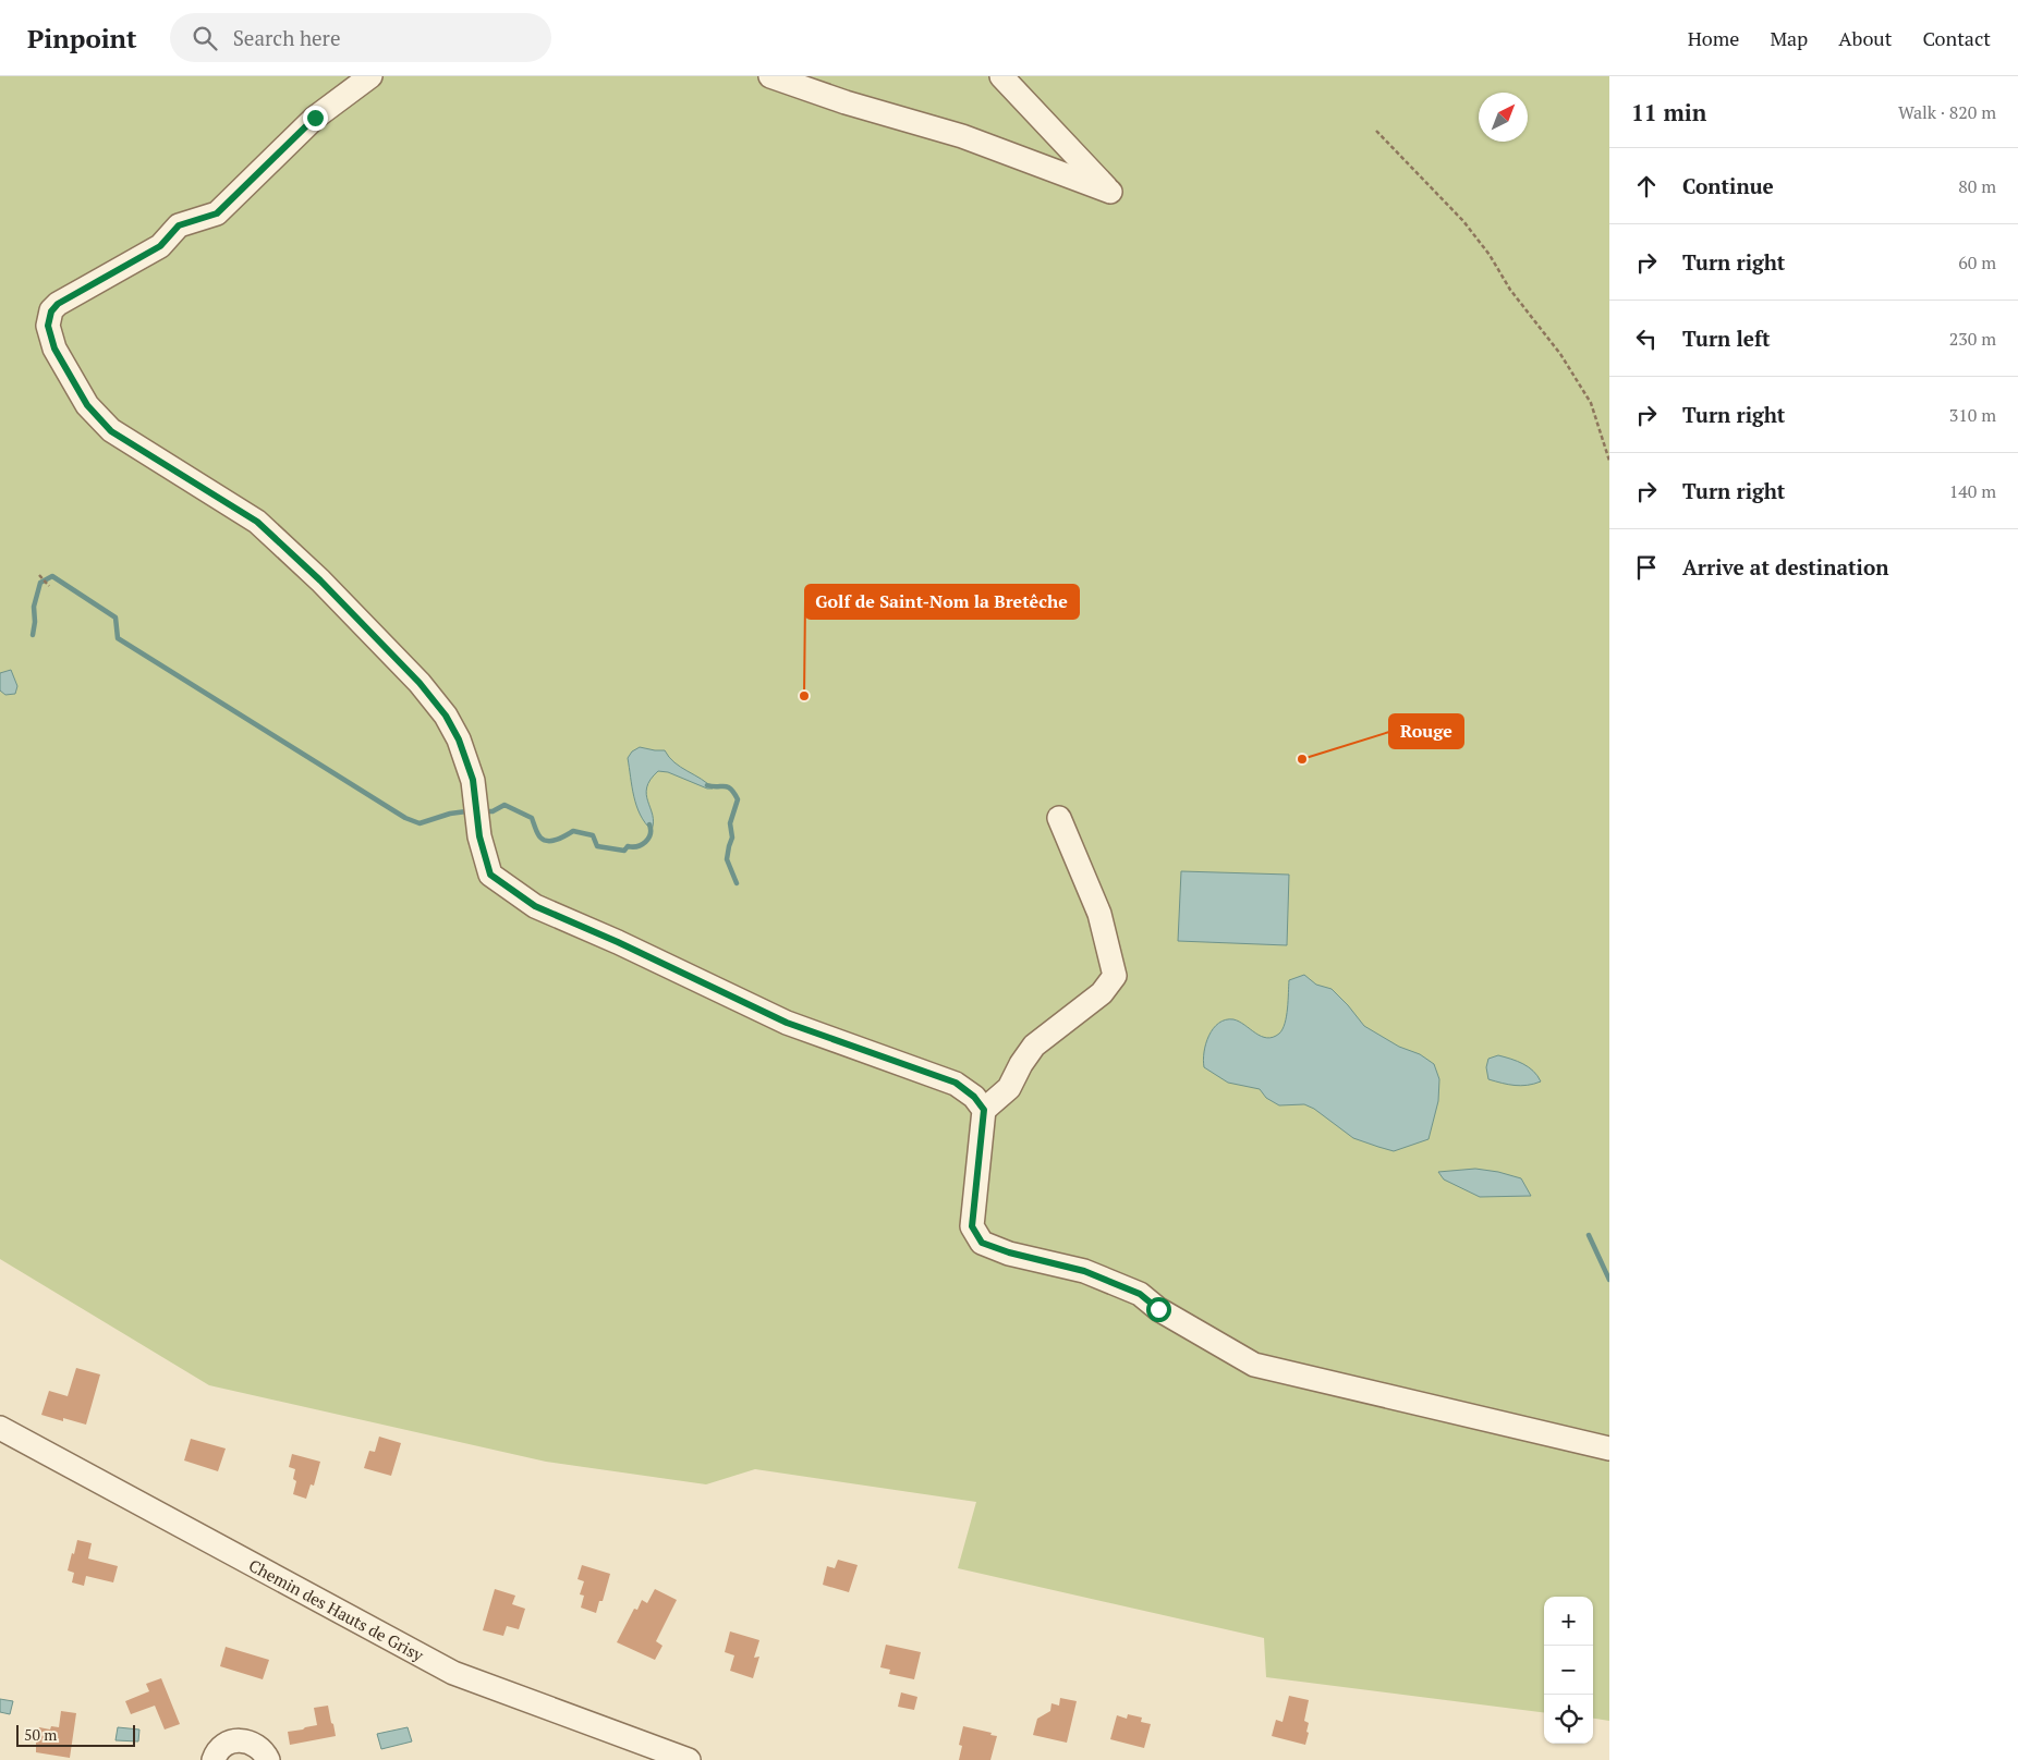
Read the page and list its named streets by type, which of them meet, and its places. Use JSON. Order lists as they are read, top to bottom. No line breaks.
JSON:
{"streets":{"street":["Chemin des Hauts de Grisy"]},"places":["Golf de Saint-Nom la Bretêche","Rouge"],"scale_bar":"50 m","north":"top right","page":{"header":"Pinpoint","search":"Search here","nav":["Home","Map","About","Contact"],"heading":["11 min","Walk · 820 m"],"list":[["Continue","80 m"],["Turn right","60 m"],["Turn left","230 m"],["Turn right","310 m"],["Turn right","140 m"],"Arrive at destination"],"map_buttons":["+","−"],"scale":"50 m"}}
